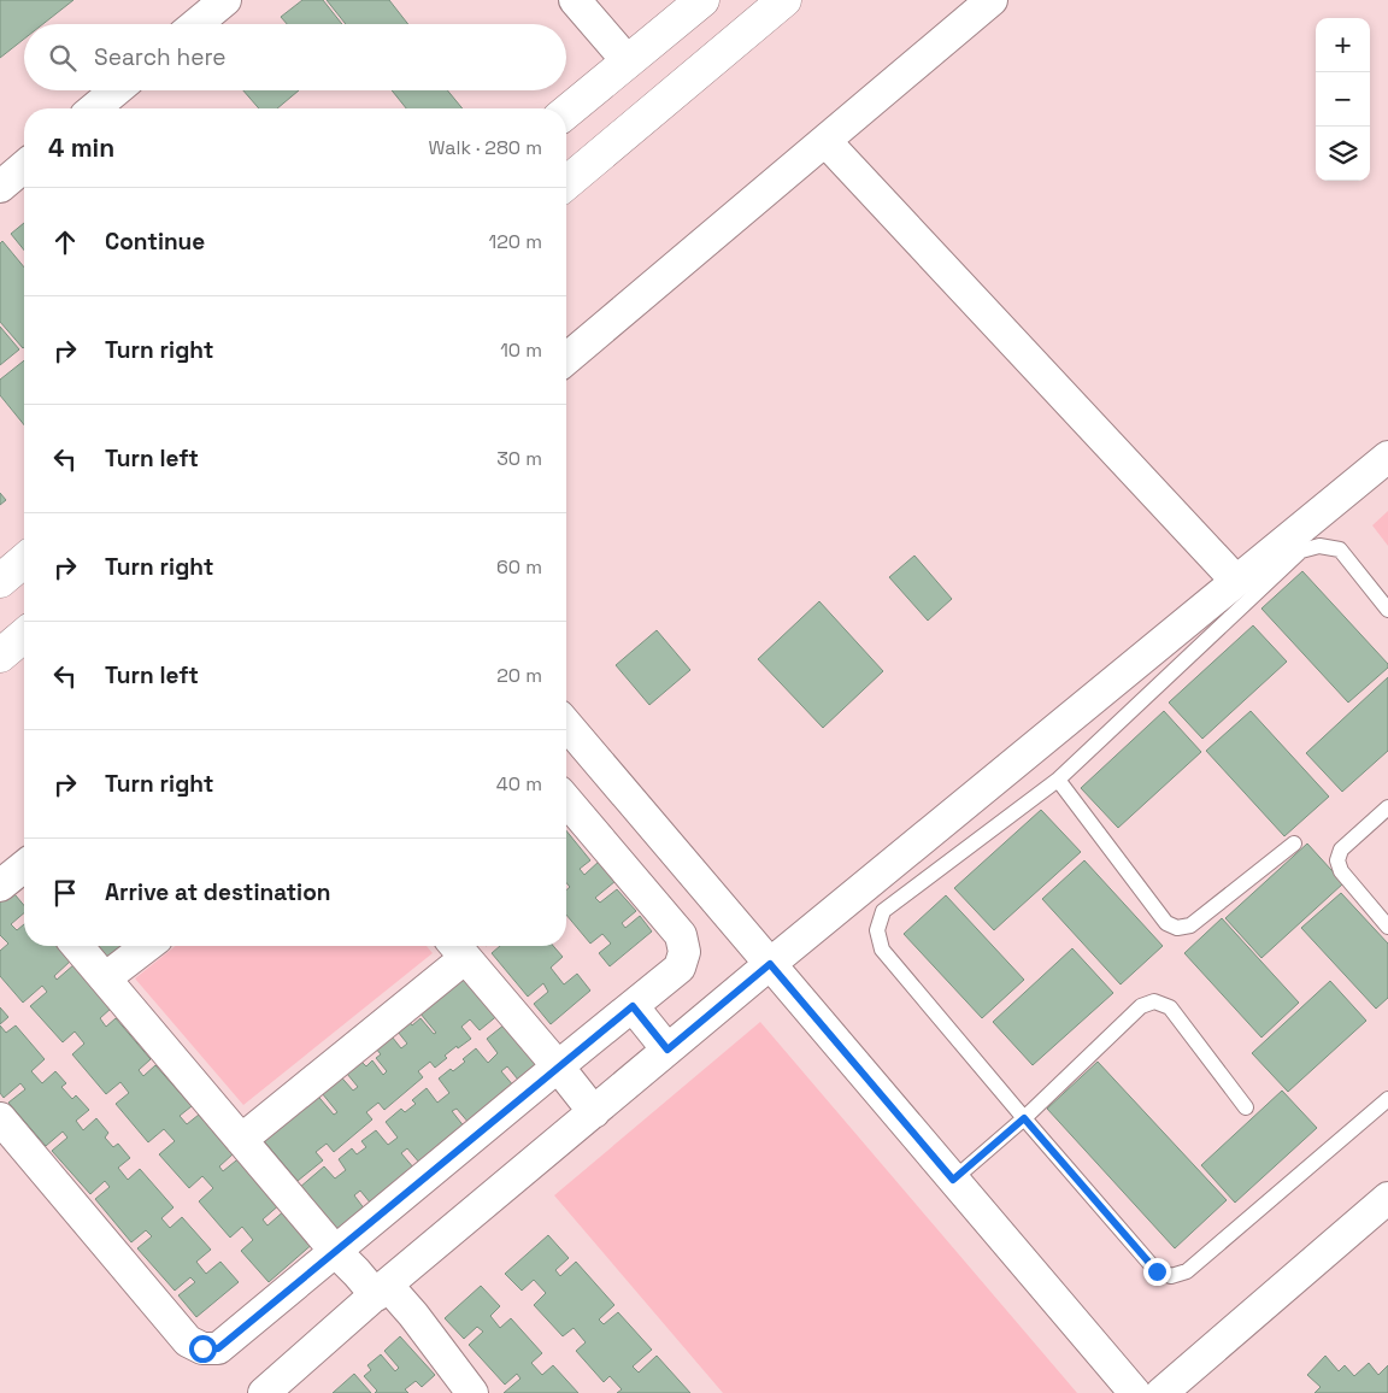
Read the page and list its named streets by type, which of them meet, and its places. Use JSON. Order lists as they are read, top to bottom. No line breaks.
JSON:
{"page":{"map_buttons":["+","−"],"search":"Search here","heading":["4 min","Walk · 280 m"],"list":[["Continue","120 m"],["Turn right","10 m"],["Turn left","30 m"],["Turn right","60 m"],["Turn left","20 m"],["Turn right","40 m"],"Arrive at destination"]}}
